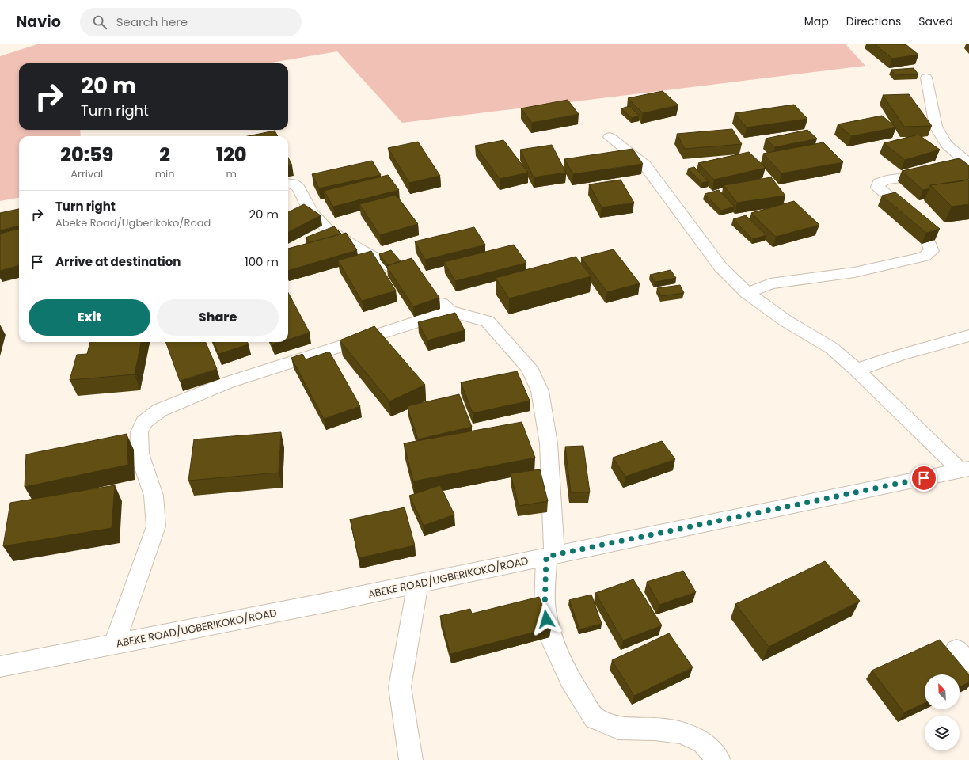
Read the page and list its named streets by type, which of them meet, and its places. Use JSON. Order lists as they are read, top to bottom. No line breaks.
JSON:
{"streets":{"street":["ABEKE ROAD/UGBERIKOKO/ROAD"]},"north":"top left","page":{"header":"Navio","search":"Search here","nav":["Map","Directions","Saved"],"turn":["20 m","Turn right"],"eta":["20:59","Arrival","2","min","120","m"],"list":[{"name":"Turn right","note":"Abeke Road/Ugberikoko/Road","value":"20 m"},{"name":"Arrive at destination","value":"100 m"}],"buttons":["Exit","Share"]}}
